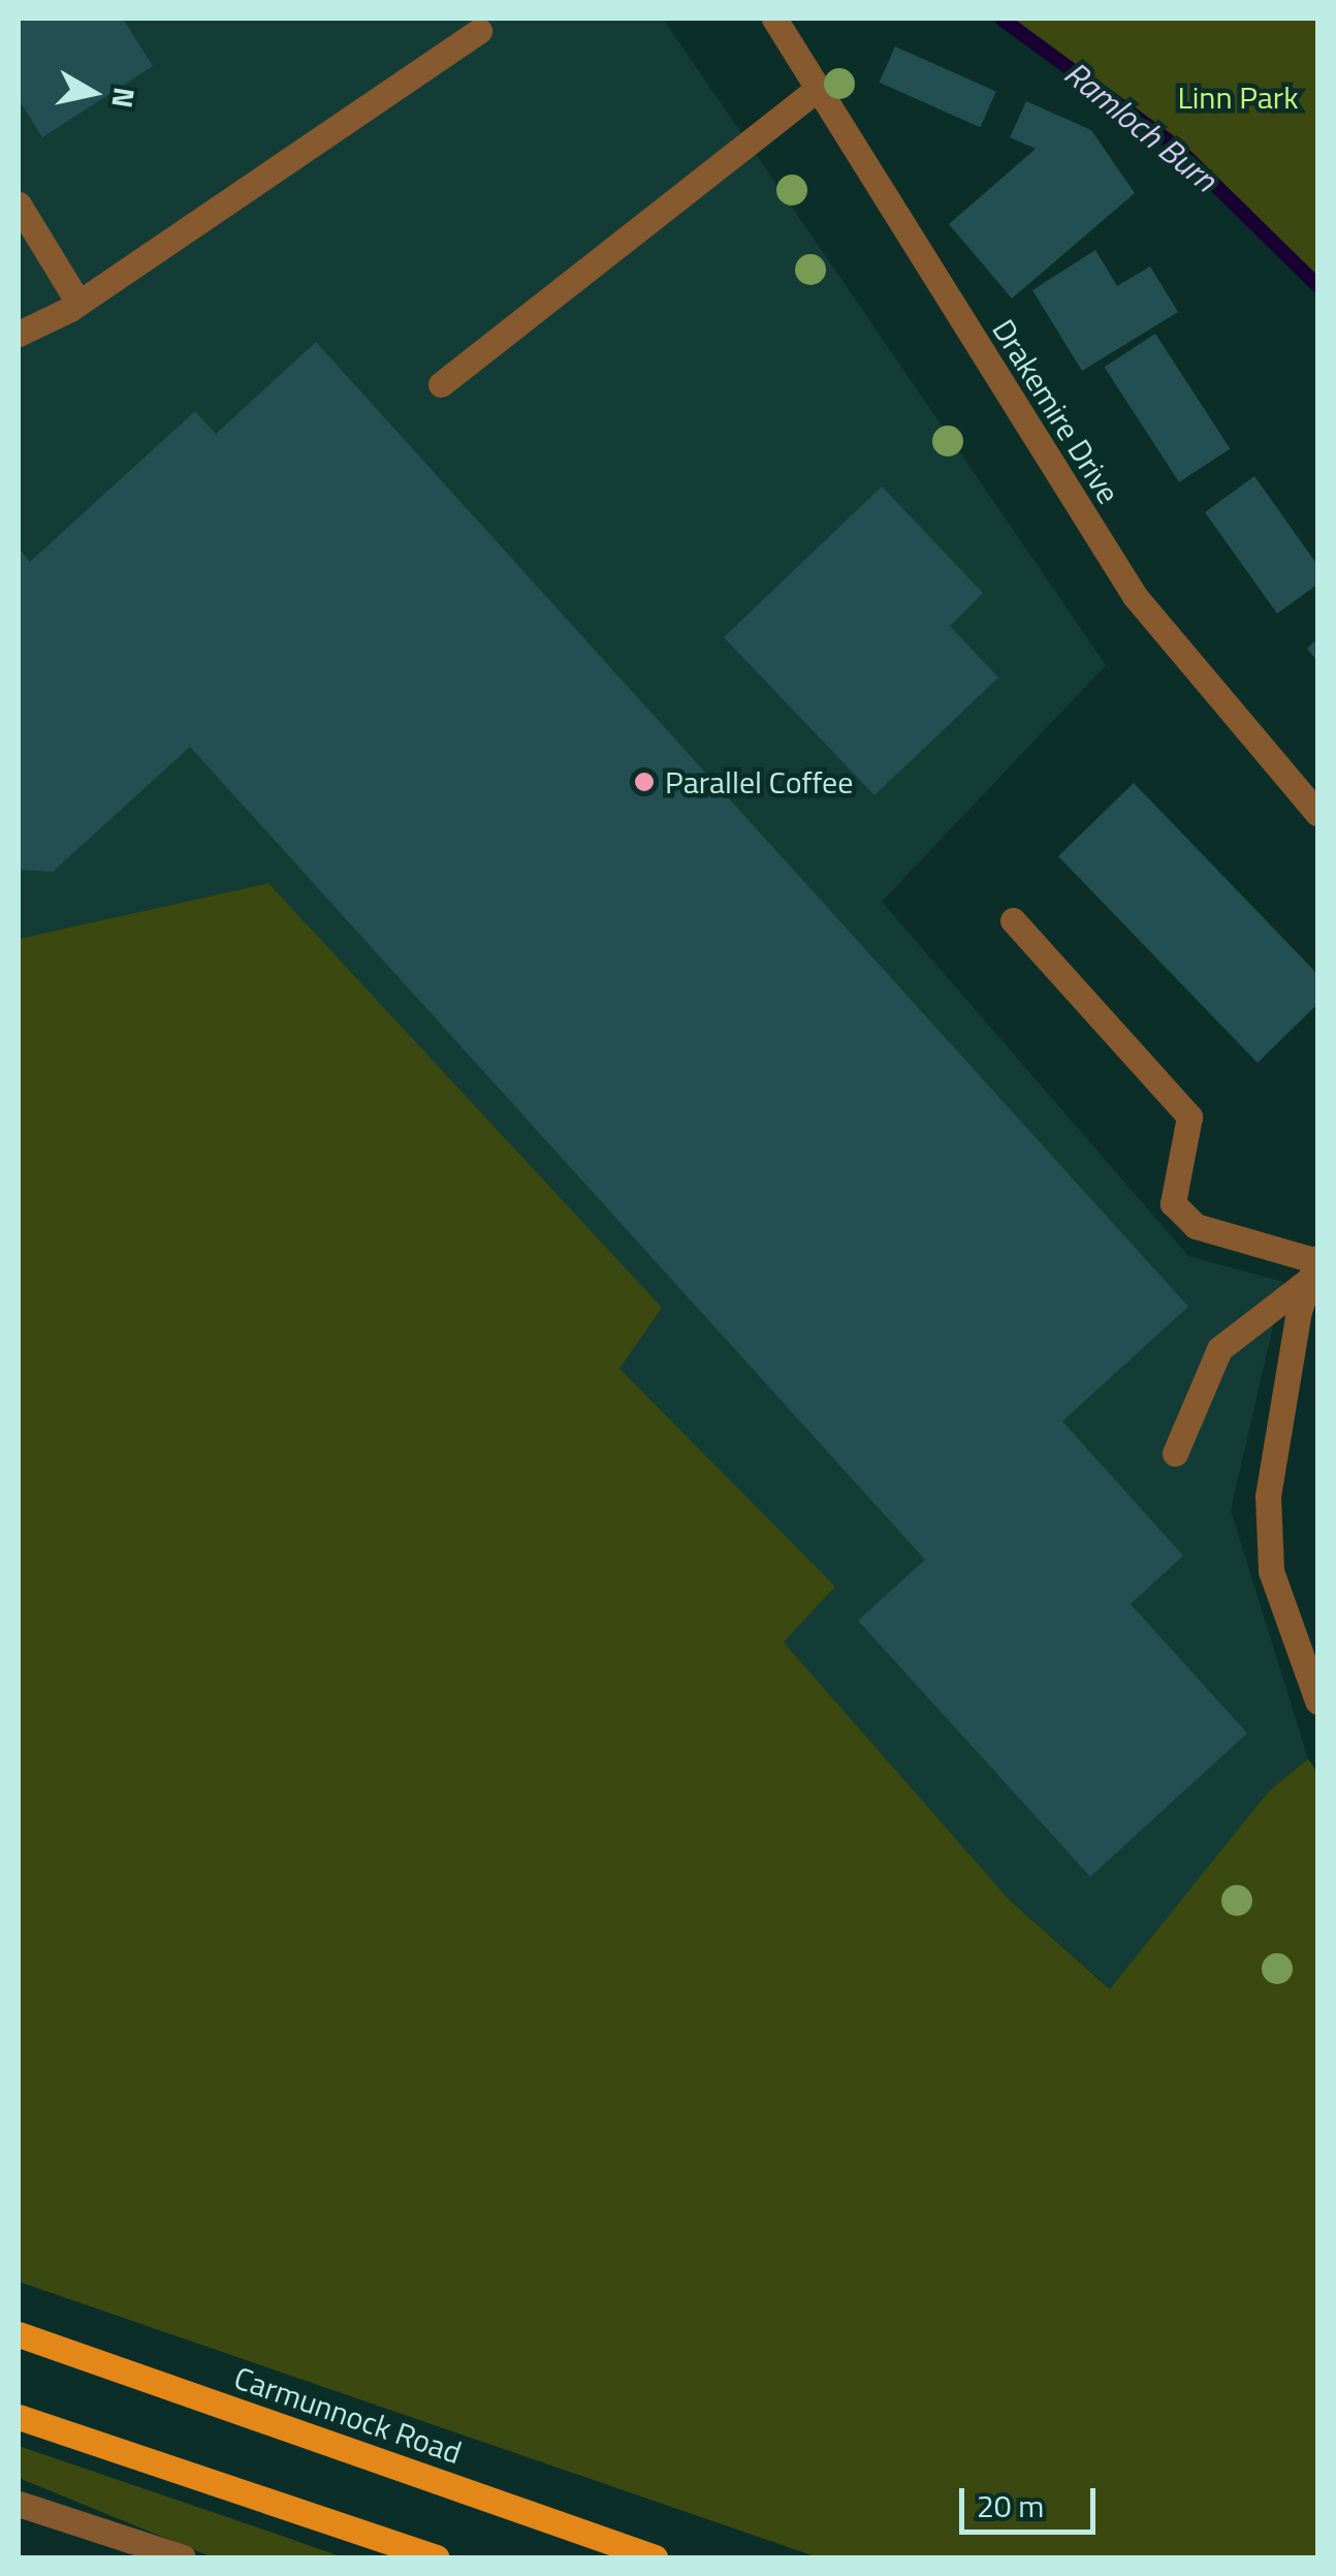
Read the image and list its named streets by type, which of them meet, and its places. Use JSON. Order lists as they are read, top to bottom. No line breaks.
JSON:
{"streets":{"main road":["Carmunnock Road"],"street":["Drakemire Drive"]},"water":["Ramloch Burn"],"parks":["Linn Park"],"places":["Parallel Coffee"],"scale_bar":"20 m","north":"right"}
